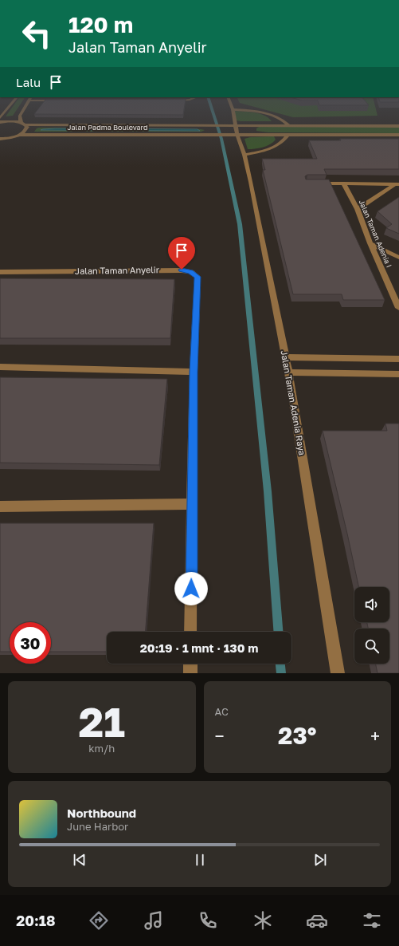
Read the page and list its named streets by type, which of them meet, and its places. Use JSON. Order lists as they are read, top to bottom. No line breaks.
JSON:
{"streets":{"street":["Jalan Padma Boulevard","Jalan Taman Adenia I","Jalan Taman Anyelir","Jalan Taman Adenia Raya"]},"crossings":[["Jalan Padma Boulevard","Jalan Taman Adenia Raya"]],"page":{"turn":["120 m","Jalan Taman Anyelir"],"then":"Lalu","limit":"30","trip":"20:19 · 1 mnt · 130 m","tile":[["21","km/h"],"AC"],"heat":["−","23°","+"],"song":["Northbound","June Harbor"],"tabs":"20:18"}}
